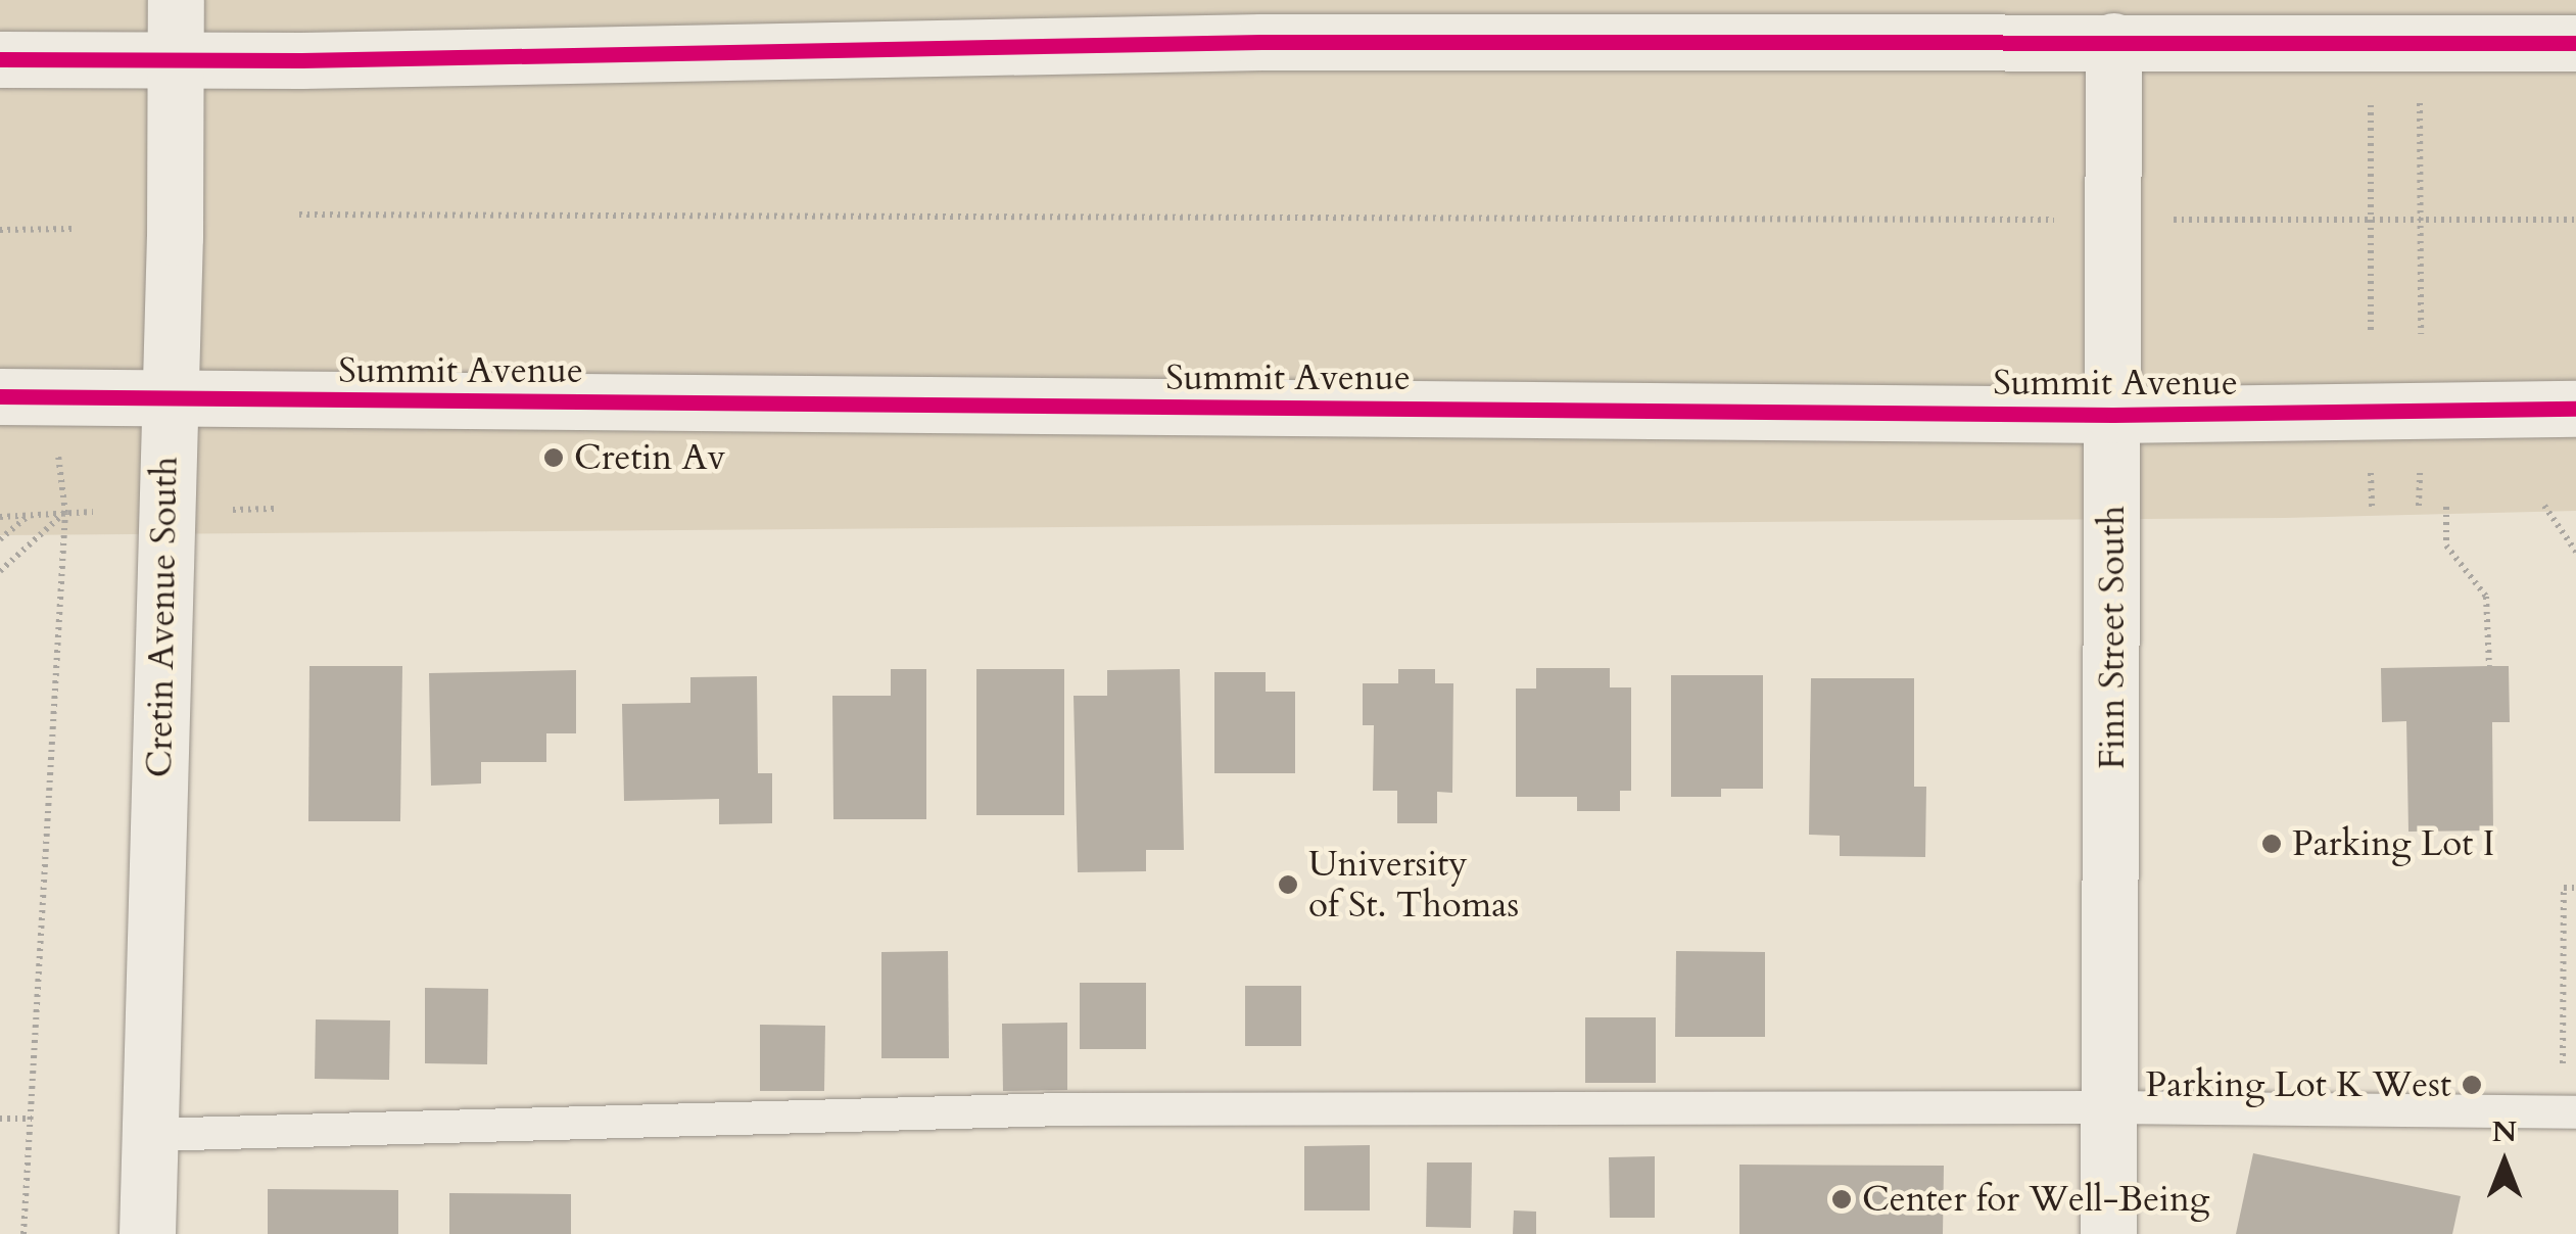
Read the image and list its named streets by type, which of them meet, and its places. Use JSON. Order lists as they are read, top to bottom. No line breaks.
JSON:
{"streets":{"street":["Summit Avenue","Cretin Avenue South","Finn Street South"]},"crossings":[["Summit Avenue","Cretin Avenue South"],["Summit Avenue","Finn Street South"]],"places":["Cretin Av","Parking Lot I","University of St. Thomas","Parking Lot K West","Center for Well-Being"],"north":"top"}
